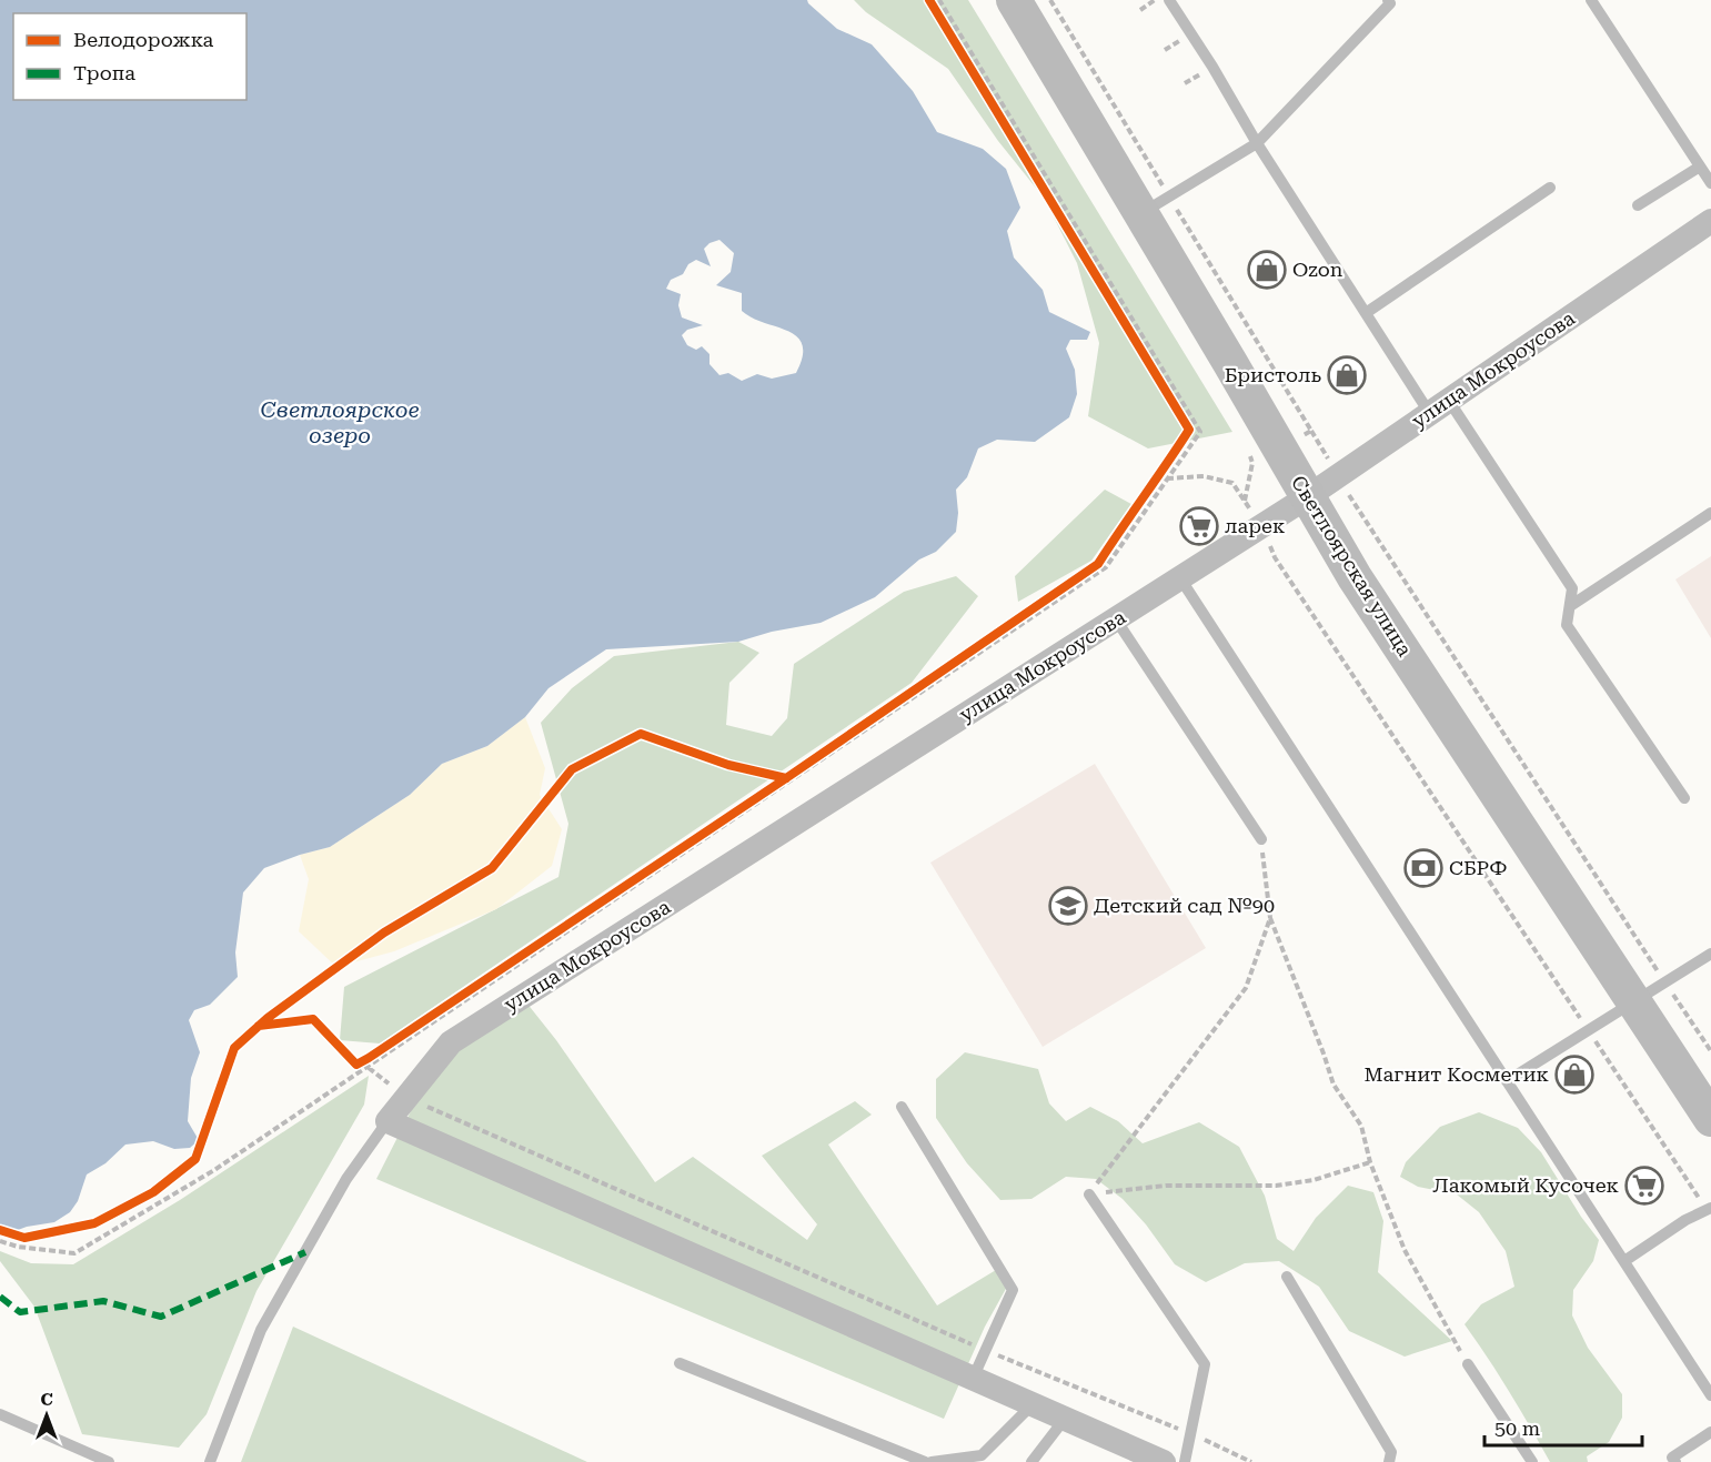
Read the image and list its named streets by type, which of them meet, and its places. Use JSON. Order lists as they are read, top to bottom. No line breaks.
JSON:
{"streets":{"main road":["Светлоярская улица"],"street":["улица Мокроусова"]},"crossings":[["улица Мокроусова","Светлоярская улица"]],"water":["Светлоярское озеро"],"places":{"shop":["Ozon","Бристоль","Магнит Косметик"],"supermarket":["ларек","Лакомый Кусочек"],"bank":["СБРФ"],"school or university":["Детский сад №90"]},"legend":["Велодорожка","Тропа"],"scale_bar":"50 m","north":"top"}
